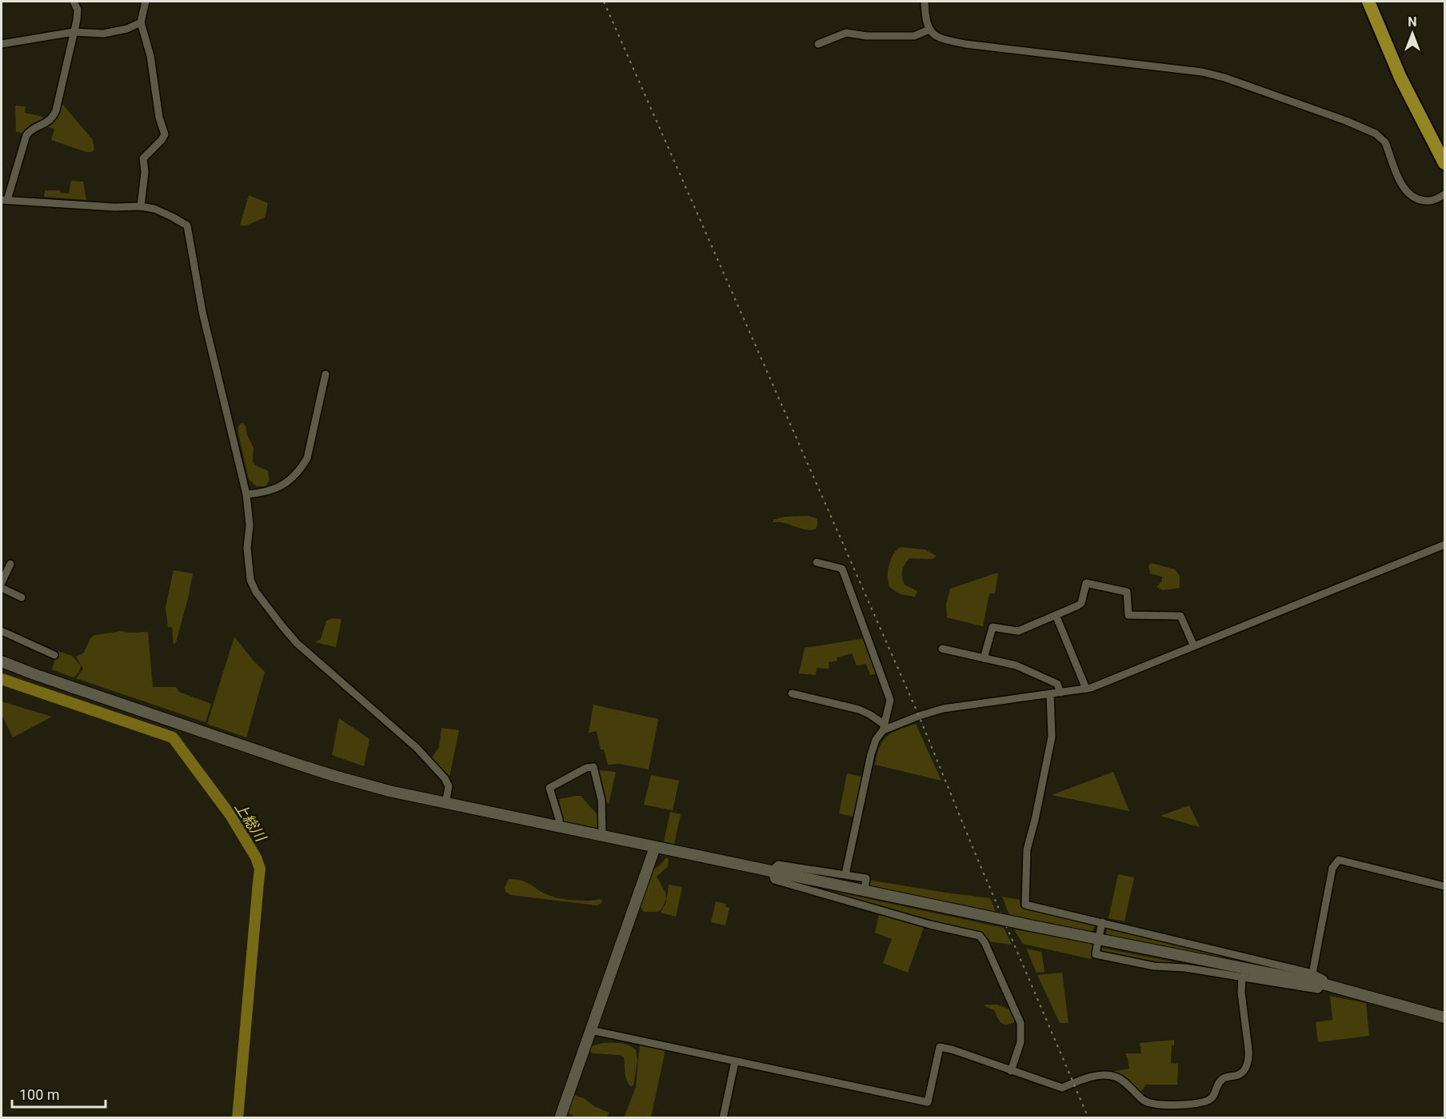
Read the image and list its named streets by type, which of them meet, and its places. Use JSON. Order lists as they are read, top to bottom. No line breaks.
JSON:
{"water":["上総川"],"scale_bar":"100 m","north":"top"}
